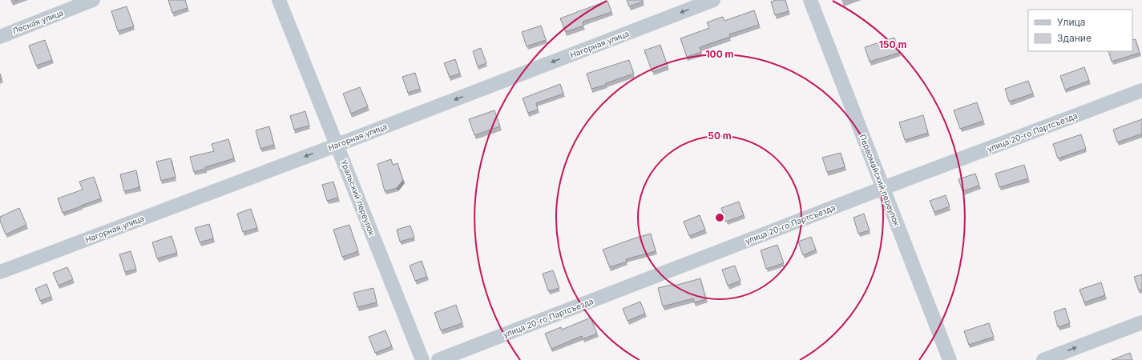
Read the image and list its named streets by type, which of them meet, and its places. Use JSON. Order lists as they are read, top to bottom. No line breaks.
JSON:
{"streets":{"street":["Лесная улица","Нагорная улица","улица 20-го Партсъезда","Первомайский переулок","Уральский переулок"]},"crossings":[["Нагорная улица","Уральский переулок"],["улица 20-го Партсъезда","Первомайский переулок"]],"one_way":["Нагорная улица"],"legend":["Улица","Здание"],"rings":["150 m","100 m","50 m"]}
